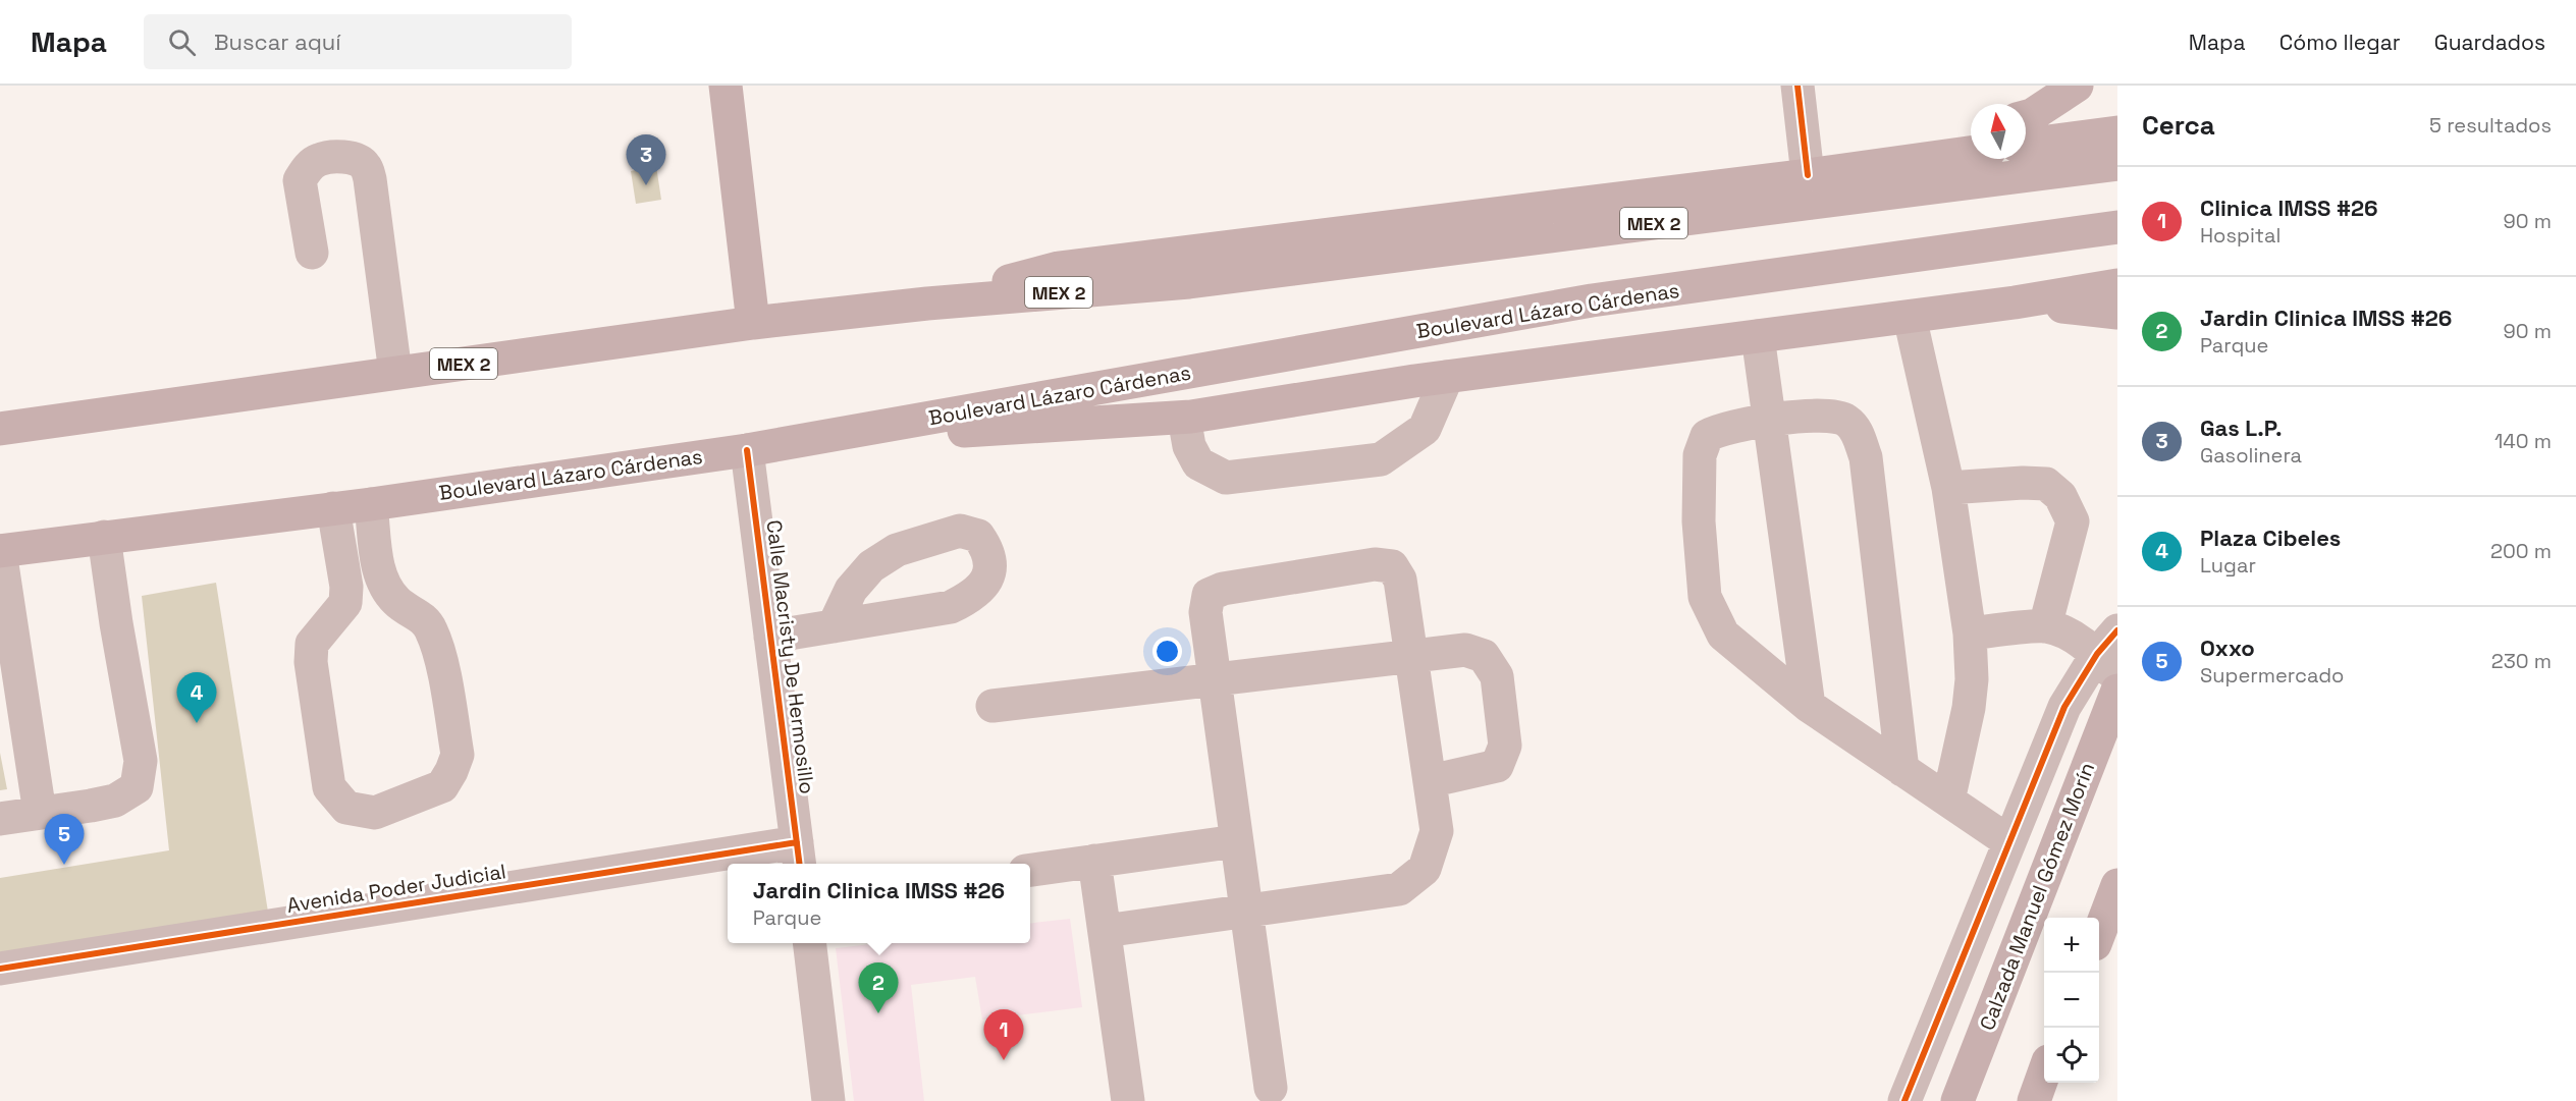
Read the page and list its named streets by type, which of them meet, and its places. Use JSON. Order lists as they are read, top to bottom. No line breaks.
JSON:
{"streets":{"main road":["MEX 2","Boulevard Lázaro Cárdenas","Calzada Manuel Gómez Morín"],"street":["Calle Macristy De Hermosillo","Avenida Poder Judicial"]},"crossings":[["Boulevard Lázaro Cárdenas","Calle Macristy De Hermosillo"],["Calle Macristy De Hermosillo","Avenida Poder Judicial"]],"north":"top","page":{"header":"Mapa","search":"Buscar aquí","nav":["Mapa","Cómo llegar","Guardados"],"heading":["Cerca","5 resultados"],"pins":["3","4","5","2","1"],"list":[{"mark":"1","name":"Clinica IMSS #26","note":"Hospital","value":"90 m"},{"mark":"2","name":"Jardin Clinica IMSS #26","note":"Parque","value":"90 m"},{"mark":"3","name":"Gas L.P.","note":"Gasolinera","value":"140 m"},{"mark":"4","name":"Plaza Cibeles","note":"Lugar","value":"200 m"},{"mark":"5","name":"Oxxo","note":"Supermercado","value":"230 m"}],"popup":["Jardin Clinica IMSS #26","Parque"],"map_buttons":["+","−"]}}
